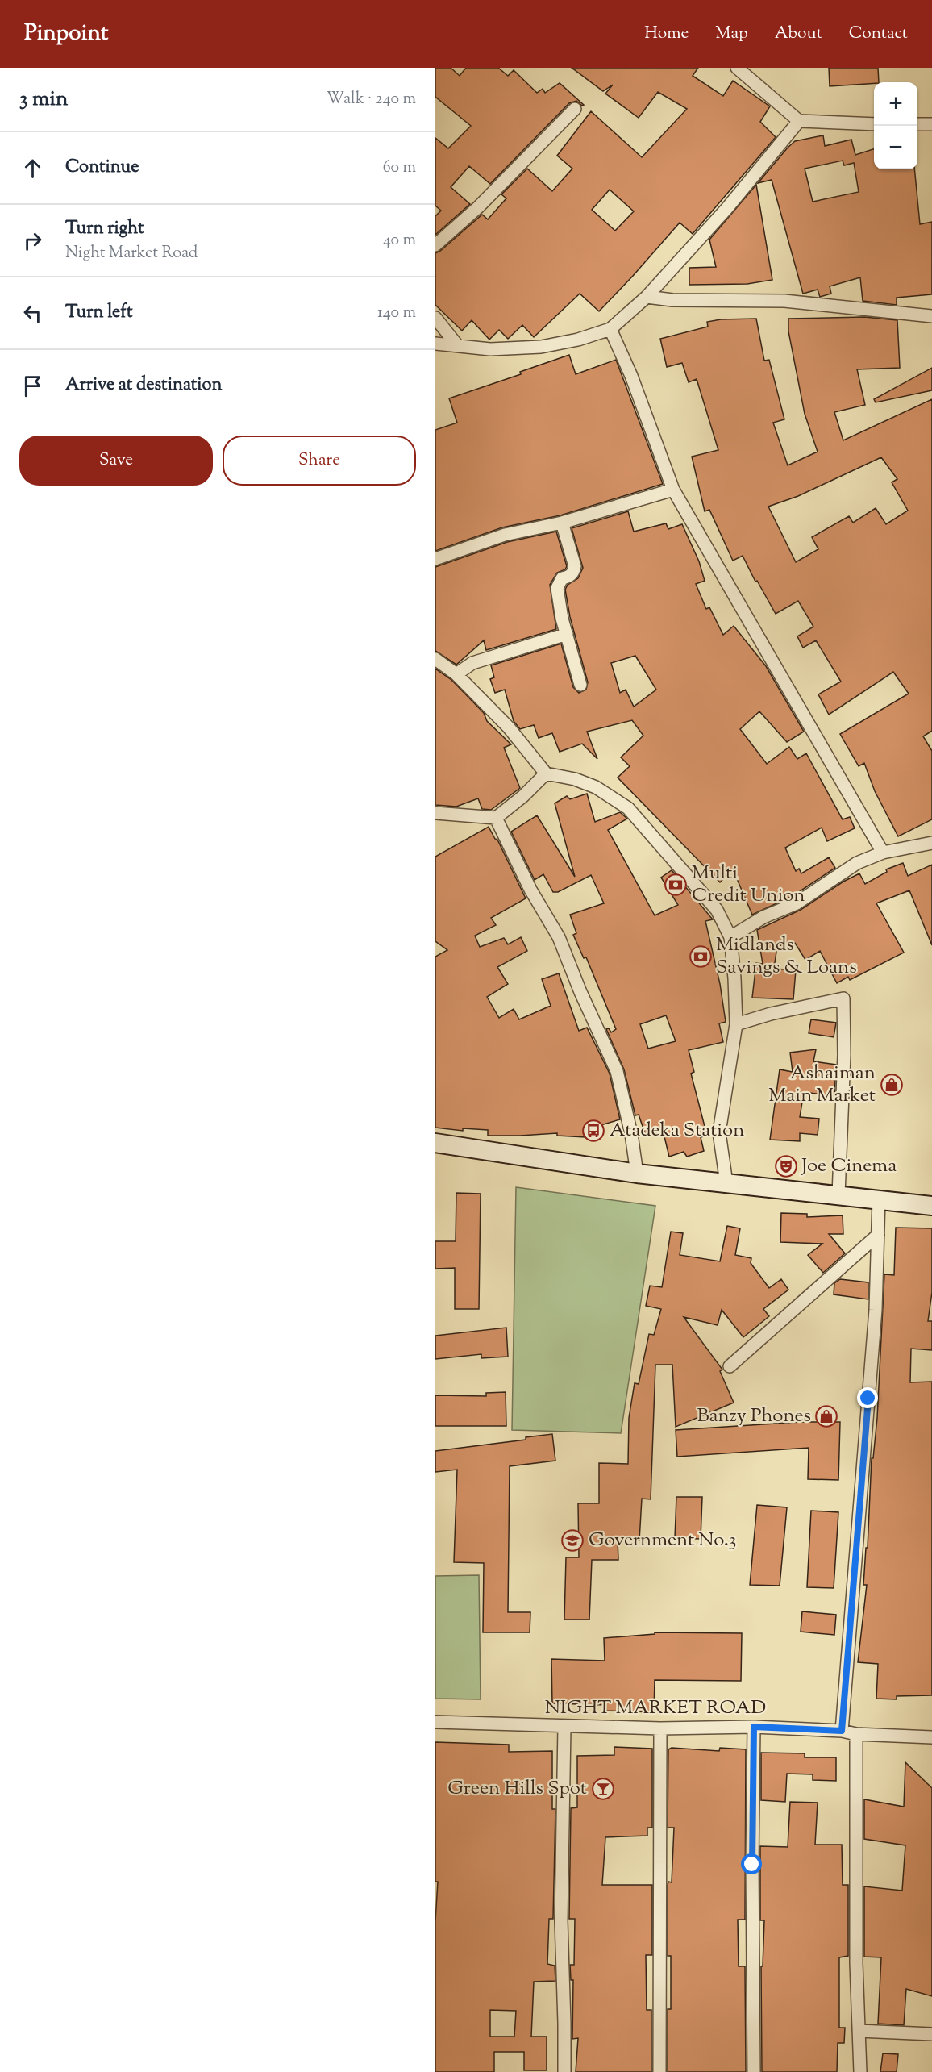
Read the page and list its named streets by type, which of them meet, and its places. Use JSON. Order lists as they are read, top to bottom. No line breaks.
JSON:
{"streets":{"street":["NIGHT MARKET ROAD"]},"places":{"bank":["Multi Credit Union","Midlands Savings & Loans"],"shop":["Ashaiman Main Market","Banzy Phones"],"bus stop":["Atadeka Station"],"theatre":["Joe Cinema"],"school or university":["Government No.3"],"bar":["Green Hills Spot"]},"page":{"header":"Pinpoint","nav":["Home","Map","About","Contact"],"heading":["3 min","Walk · 240 m"],"map_buttons":["+","−"],"list":[["Continue","60 m"],["Turn right","Night Market Road","40 m"],["Turn left","140 m"],"Arrive at destination"],"buttons":["Save","Share"]}}
